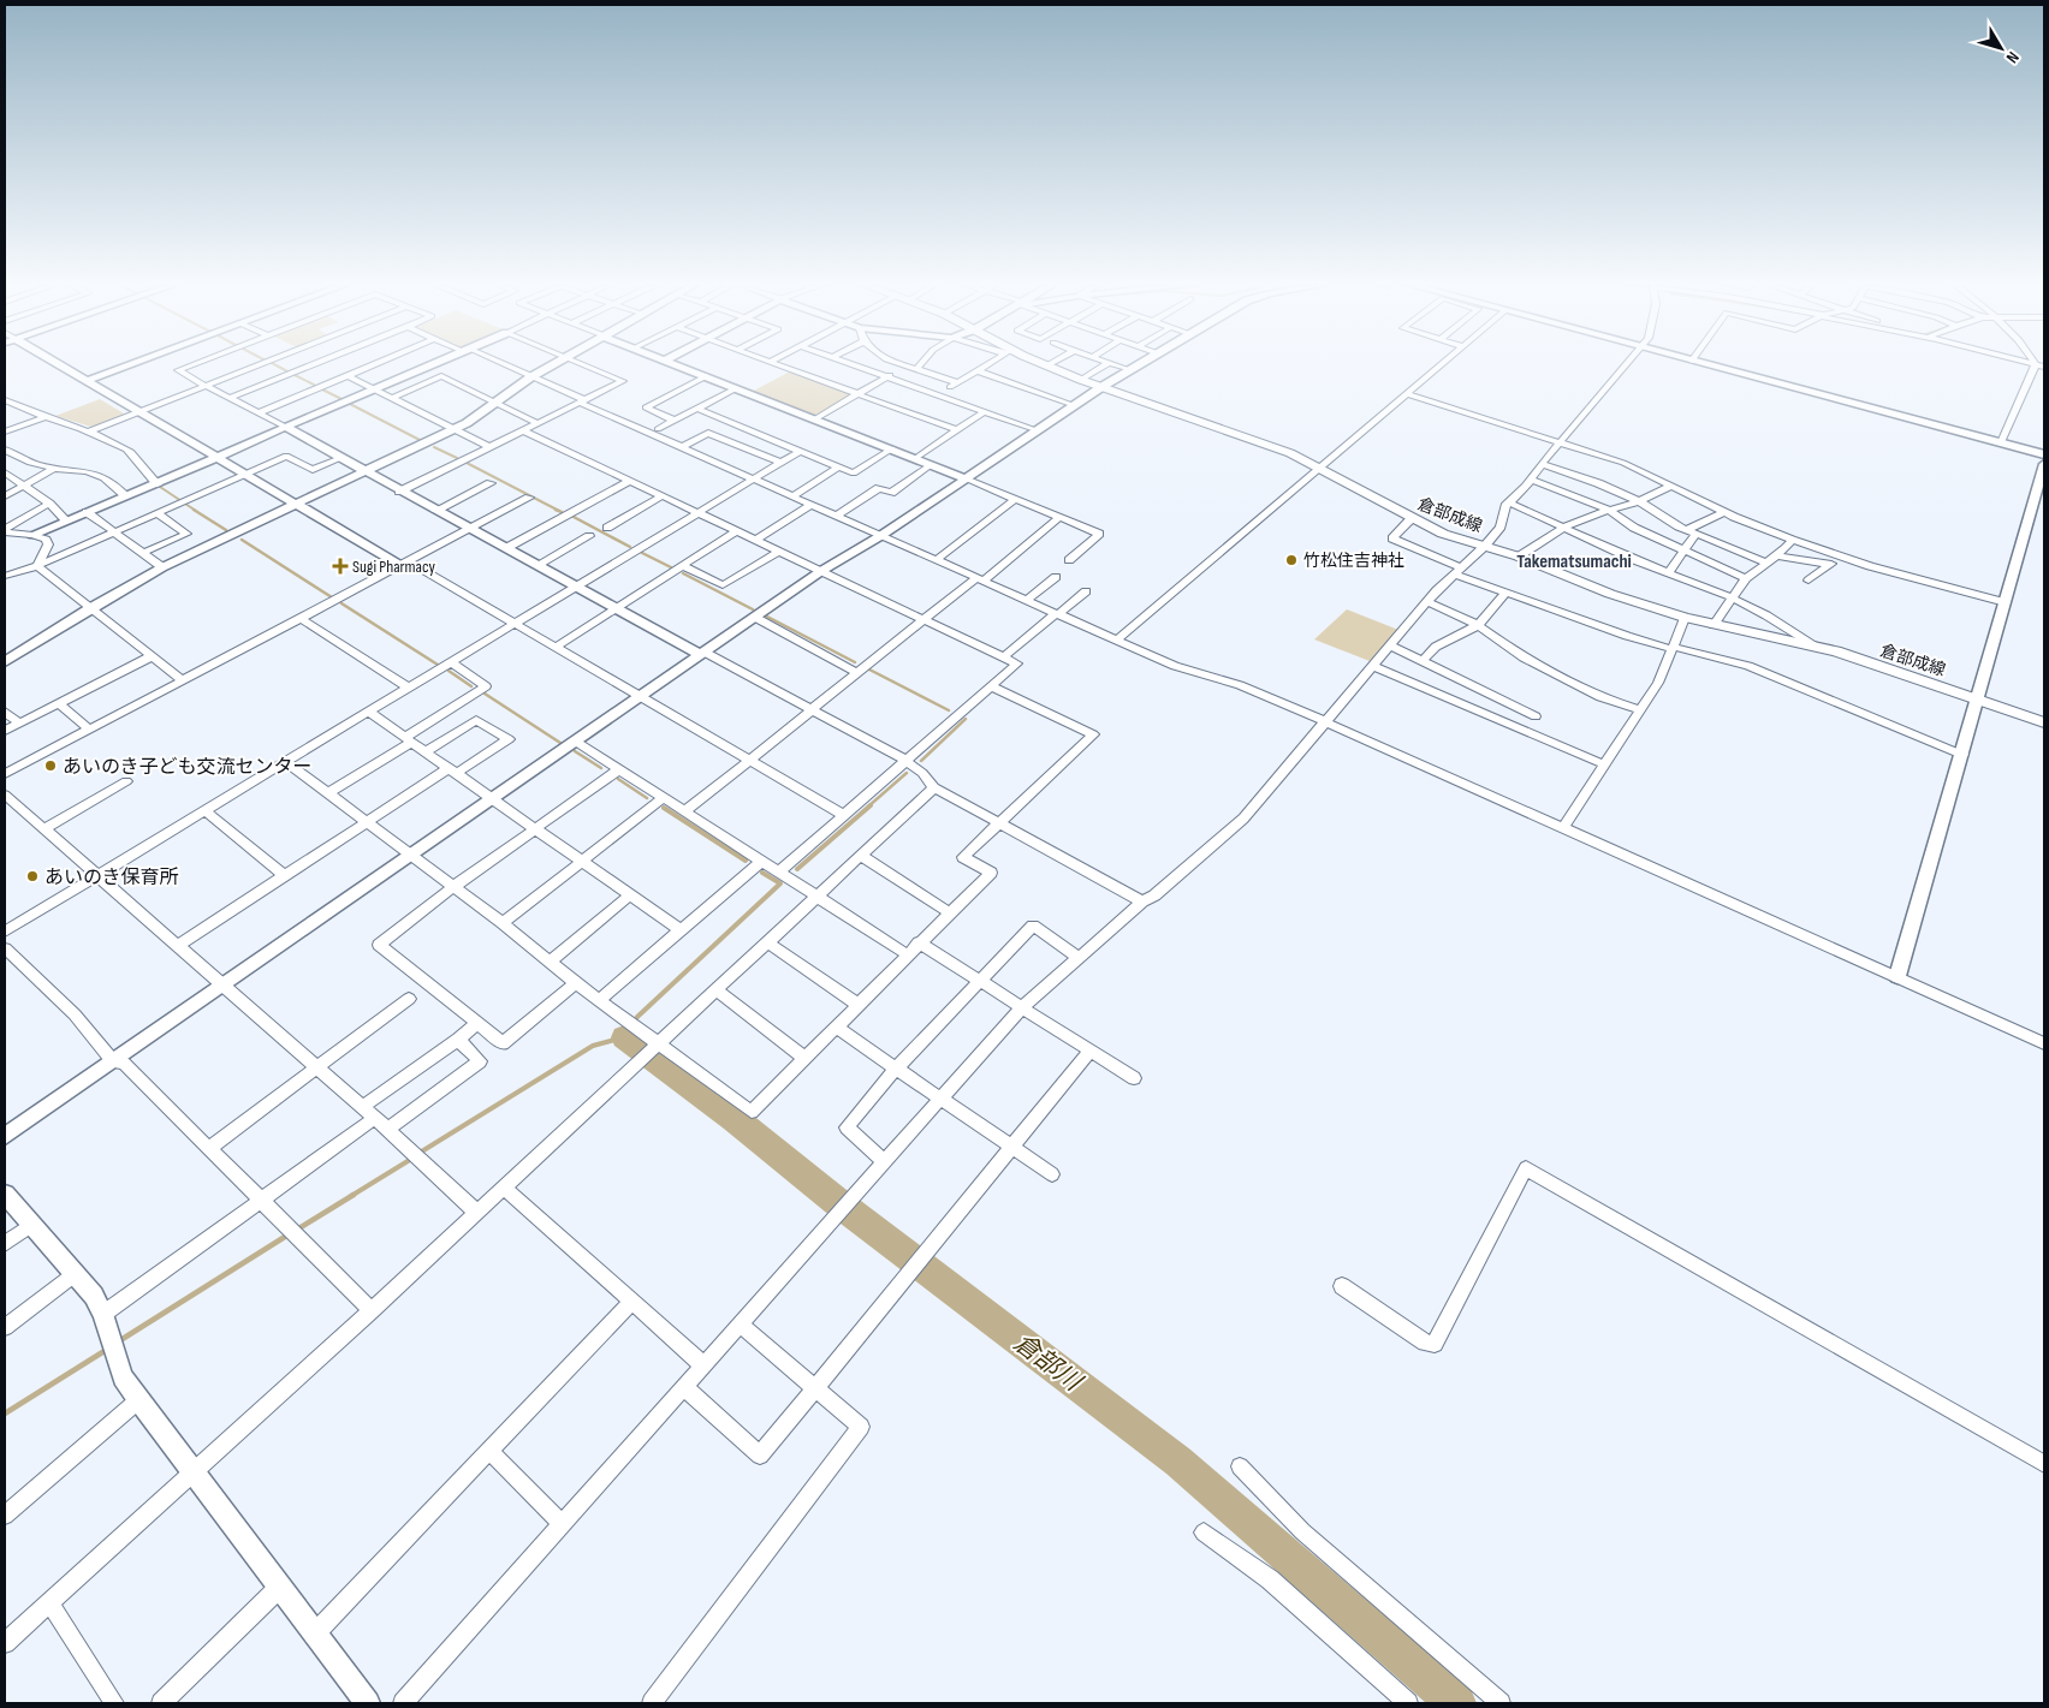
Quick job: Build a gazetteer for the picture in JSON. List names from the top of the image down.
{
  "streets": {
    "main road": ["倉部成線"]
  },
  "districts": ["Takematsumachi"],
  "water": ["倉部川"],
  "places": {
    "other": ["竹松住吉神社", "あいのき子ども交流センター", "あいのき保育所"],
    "health": ["Sugi Pharmacy"]
  },
  "north": "bottom right"
}
